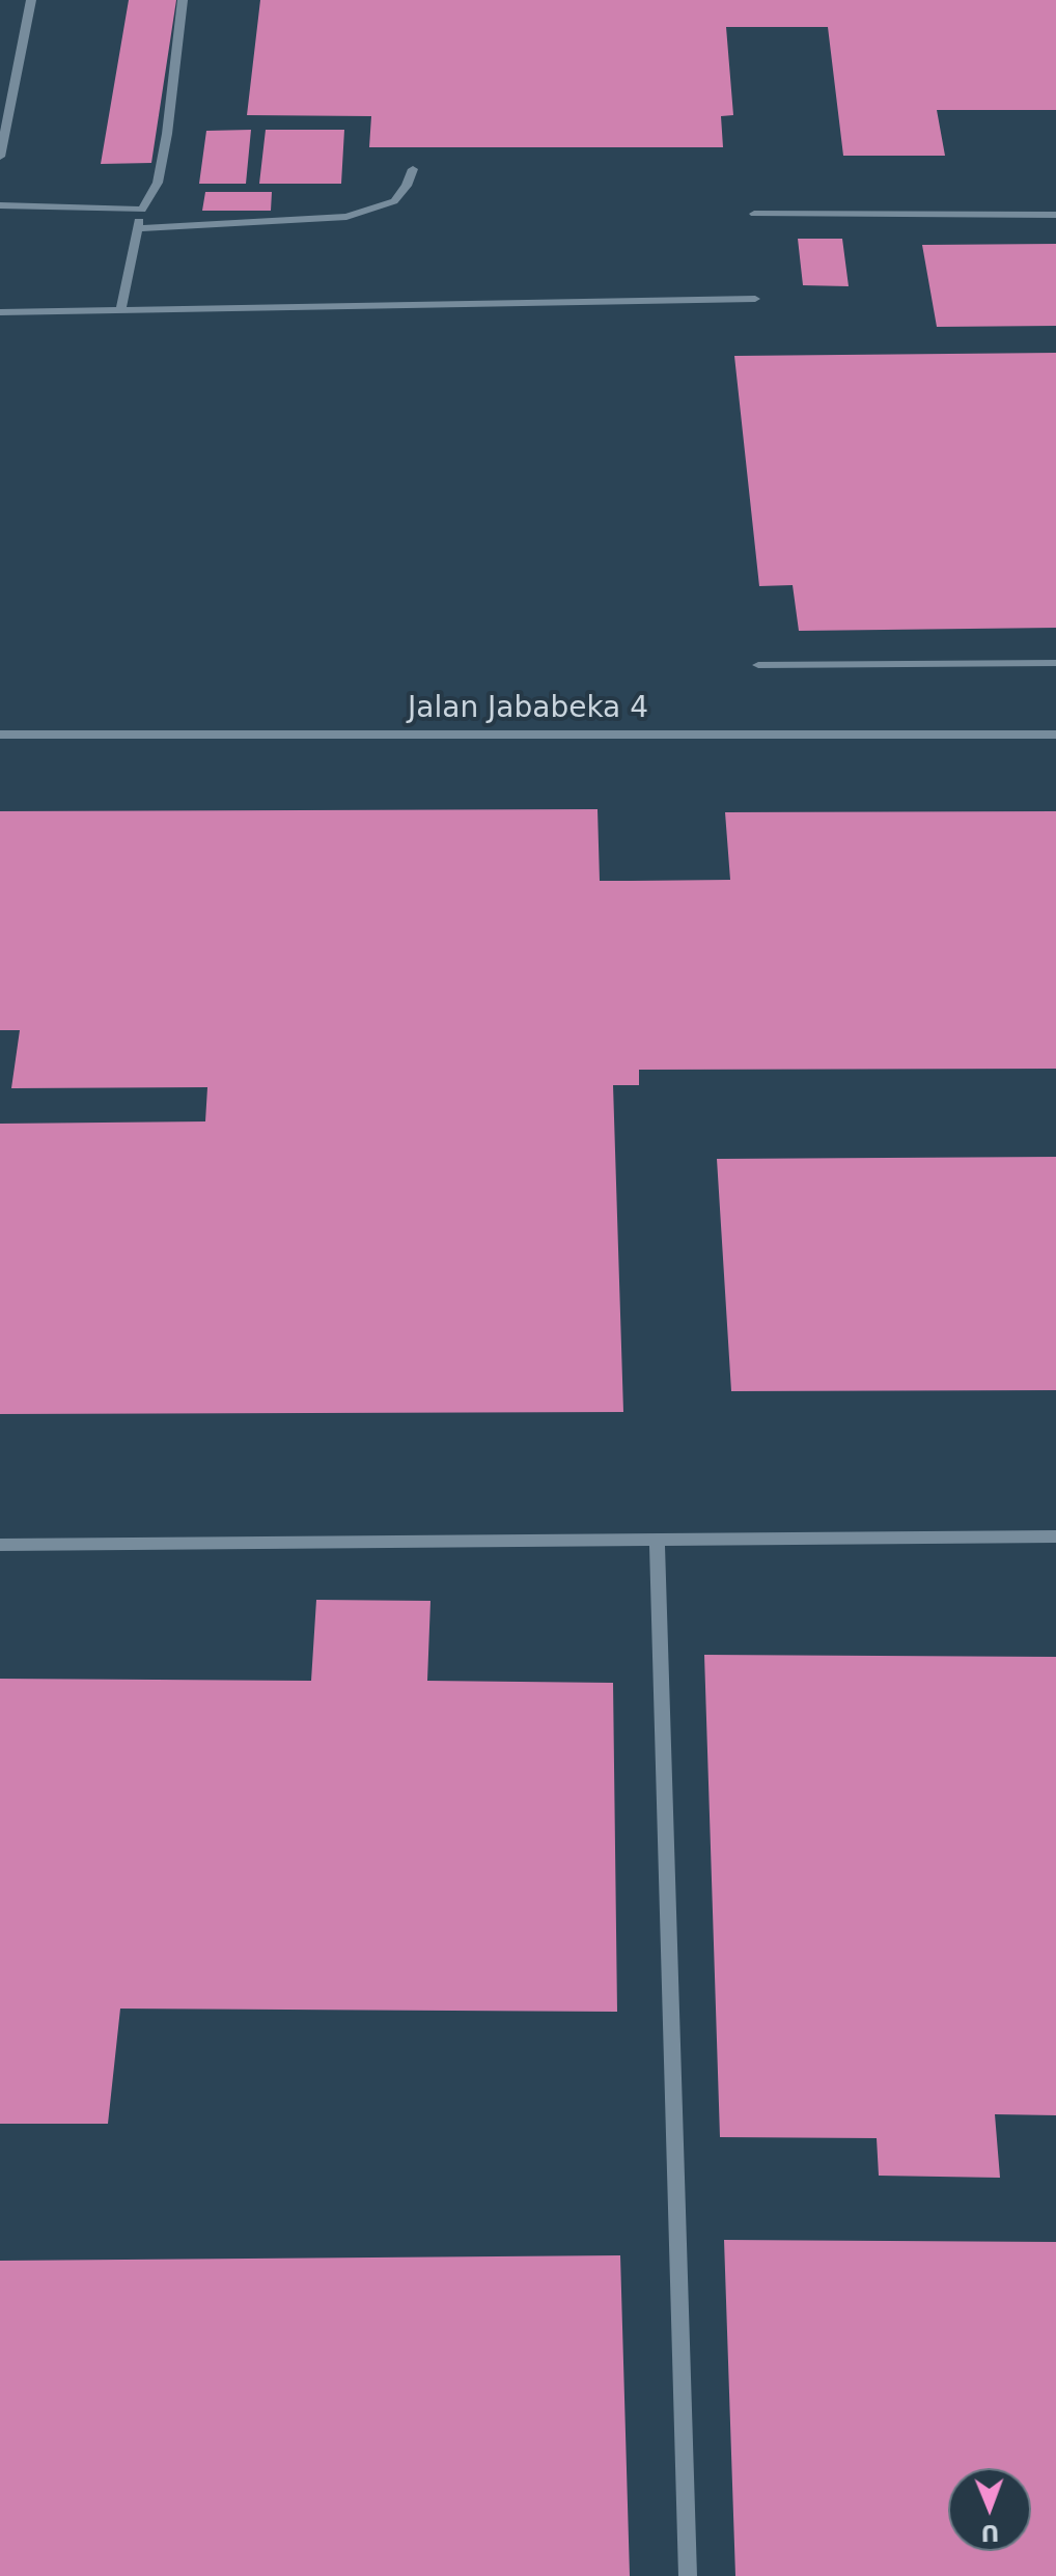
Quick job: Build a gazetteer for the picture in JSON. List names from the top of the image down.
{
  "streets": {
    "street": ["Jalan Jababeka 4"]
  },
  "north": "bottom"
}
